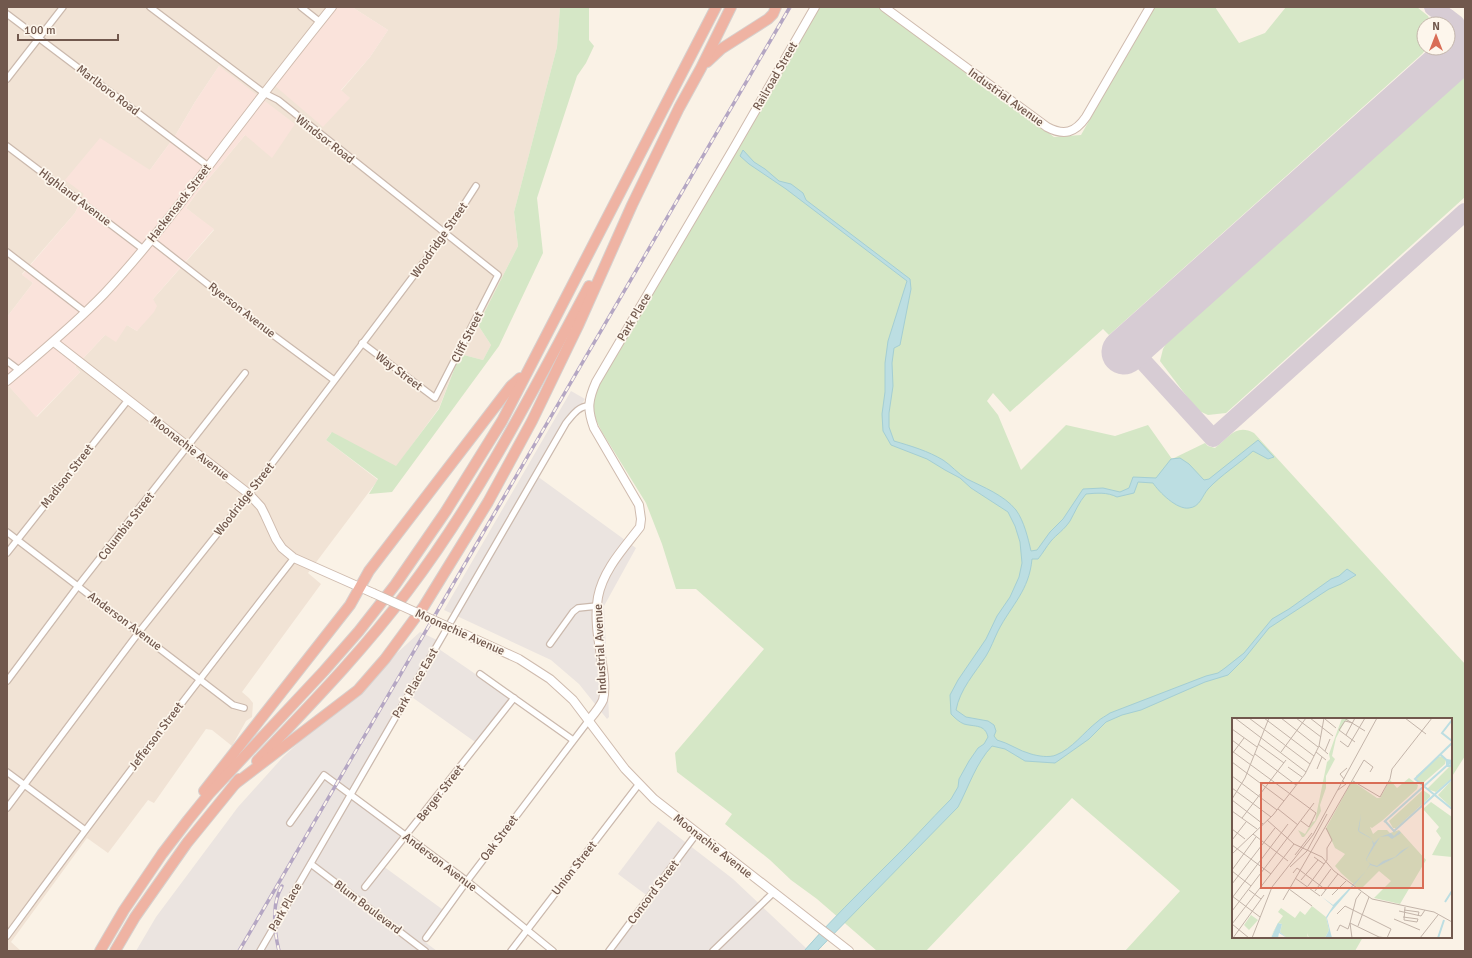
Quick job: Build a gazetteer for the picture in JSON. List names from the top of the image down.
{
  "streets": {
    "main road": [
      "Railroad Street",
      "Industrial Avenue",
      "Hackensack Street",
      "Park Place",
      "Moonachie Avenue"
    ],
    "street": [
      "Marlboro Road",
      "Windsor Road",
      "Highland Avenue",
      "Woodridge Street",
      "Ryerson Avenue",
      "Cliff Street",
      "Way Street",
      "Madison Street",
      "Columbia Street",
      "Anderson Avenue",
      "Park Place East",
      "Jefferson Street",
      "Berger Street",
      "Oak Street",
      "Union Street",
      "Concord Street",
      "Blum Boulevard"
    ]
  },
  "crossings": [
    ["Railroad Street", "Park Place"],
    ["Marlboro Road", "Hackensack Street"],
    ["Industrial Avenue", "Park Place"],
    ["Industrial Avenue", "Moonachie Avenue"],
    ["Industrial Avenue", "Park Place East"],
    ["Industrial Avenue", "Oak Street"],
    ["Windsor Road", "Hackensack Street"],
    ["Windsor Road", "Woodridge Street"],
    ["Windsor Road", "Cliff Street"],
    ["Highland Avenue", "Hackensack Street"],
    ["Hackensack Street", "Ryerson Avenue"],
    ["Hackensack Street", "Moonachie Avenue"],
    ["Woodridge Street", "Ryerson Avenue"],
    ["Woodridge Street", "Way Street"],
    ["Woodridge Street", "Moonachie Avenue"],
    ["Woodridge Street", "Anderson Avenue"],
    ["Park Place", "Park Place East"],
    ["Park Place", "Blum Boulevard"],
    ["Cliff Street", "Way Street"],
    ["Moonachie Avenue", "Madison Street"],
    ["Moonachie Avenue", "Columbia Street"],
    ["Moonachie Avenue", "Jefferson Street"],
    ["Moonachie Avenue", "Oak Street"],
    ["Moonachie Avenue", "Union Street"],
    ["Moonachie Avenue", "Concord Street"],
    ["Madison Street", "Anderson Avenue"],
    ["Columbia Street", "Anderson Avenue"],
    ["Anderson Avenue", "Park Place East"],
    ["Anderson Avenue", "Jefferson Street"],
    ["Anderson Avenue", "Berger Street"],
    ["Anderson Avenue", "Oak Street"],
    ["Anderson Avenue", "Union Street"],
    ["Park Place East", "Blum Boulevard"]
  ],
  "scale_bar": "100 m",
  "north": "top"
}
